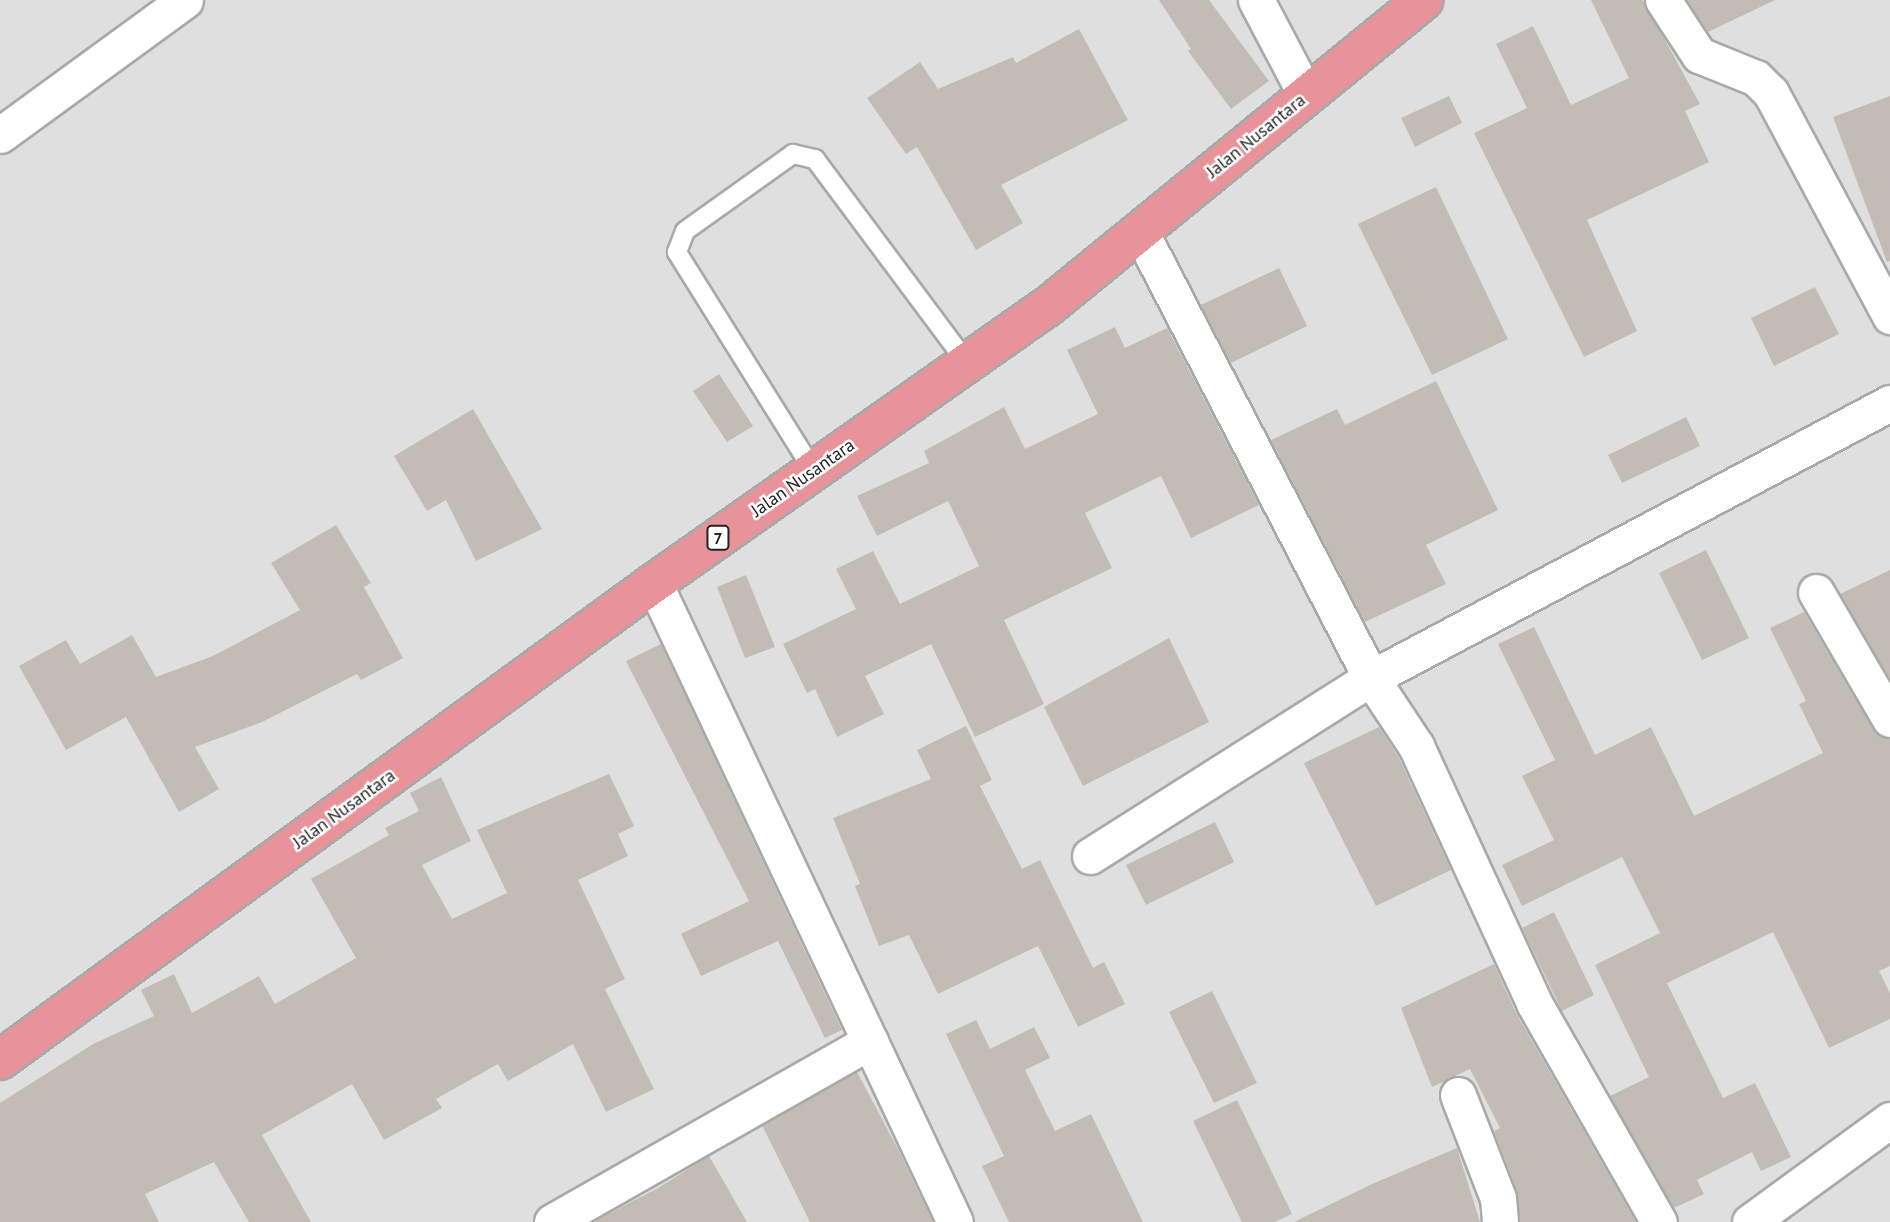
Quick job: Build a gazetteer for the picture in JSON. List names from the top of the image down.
{
  "streets": {
    "highway": ["Jalan Nusantara", "7"]
  }
}
